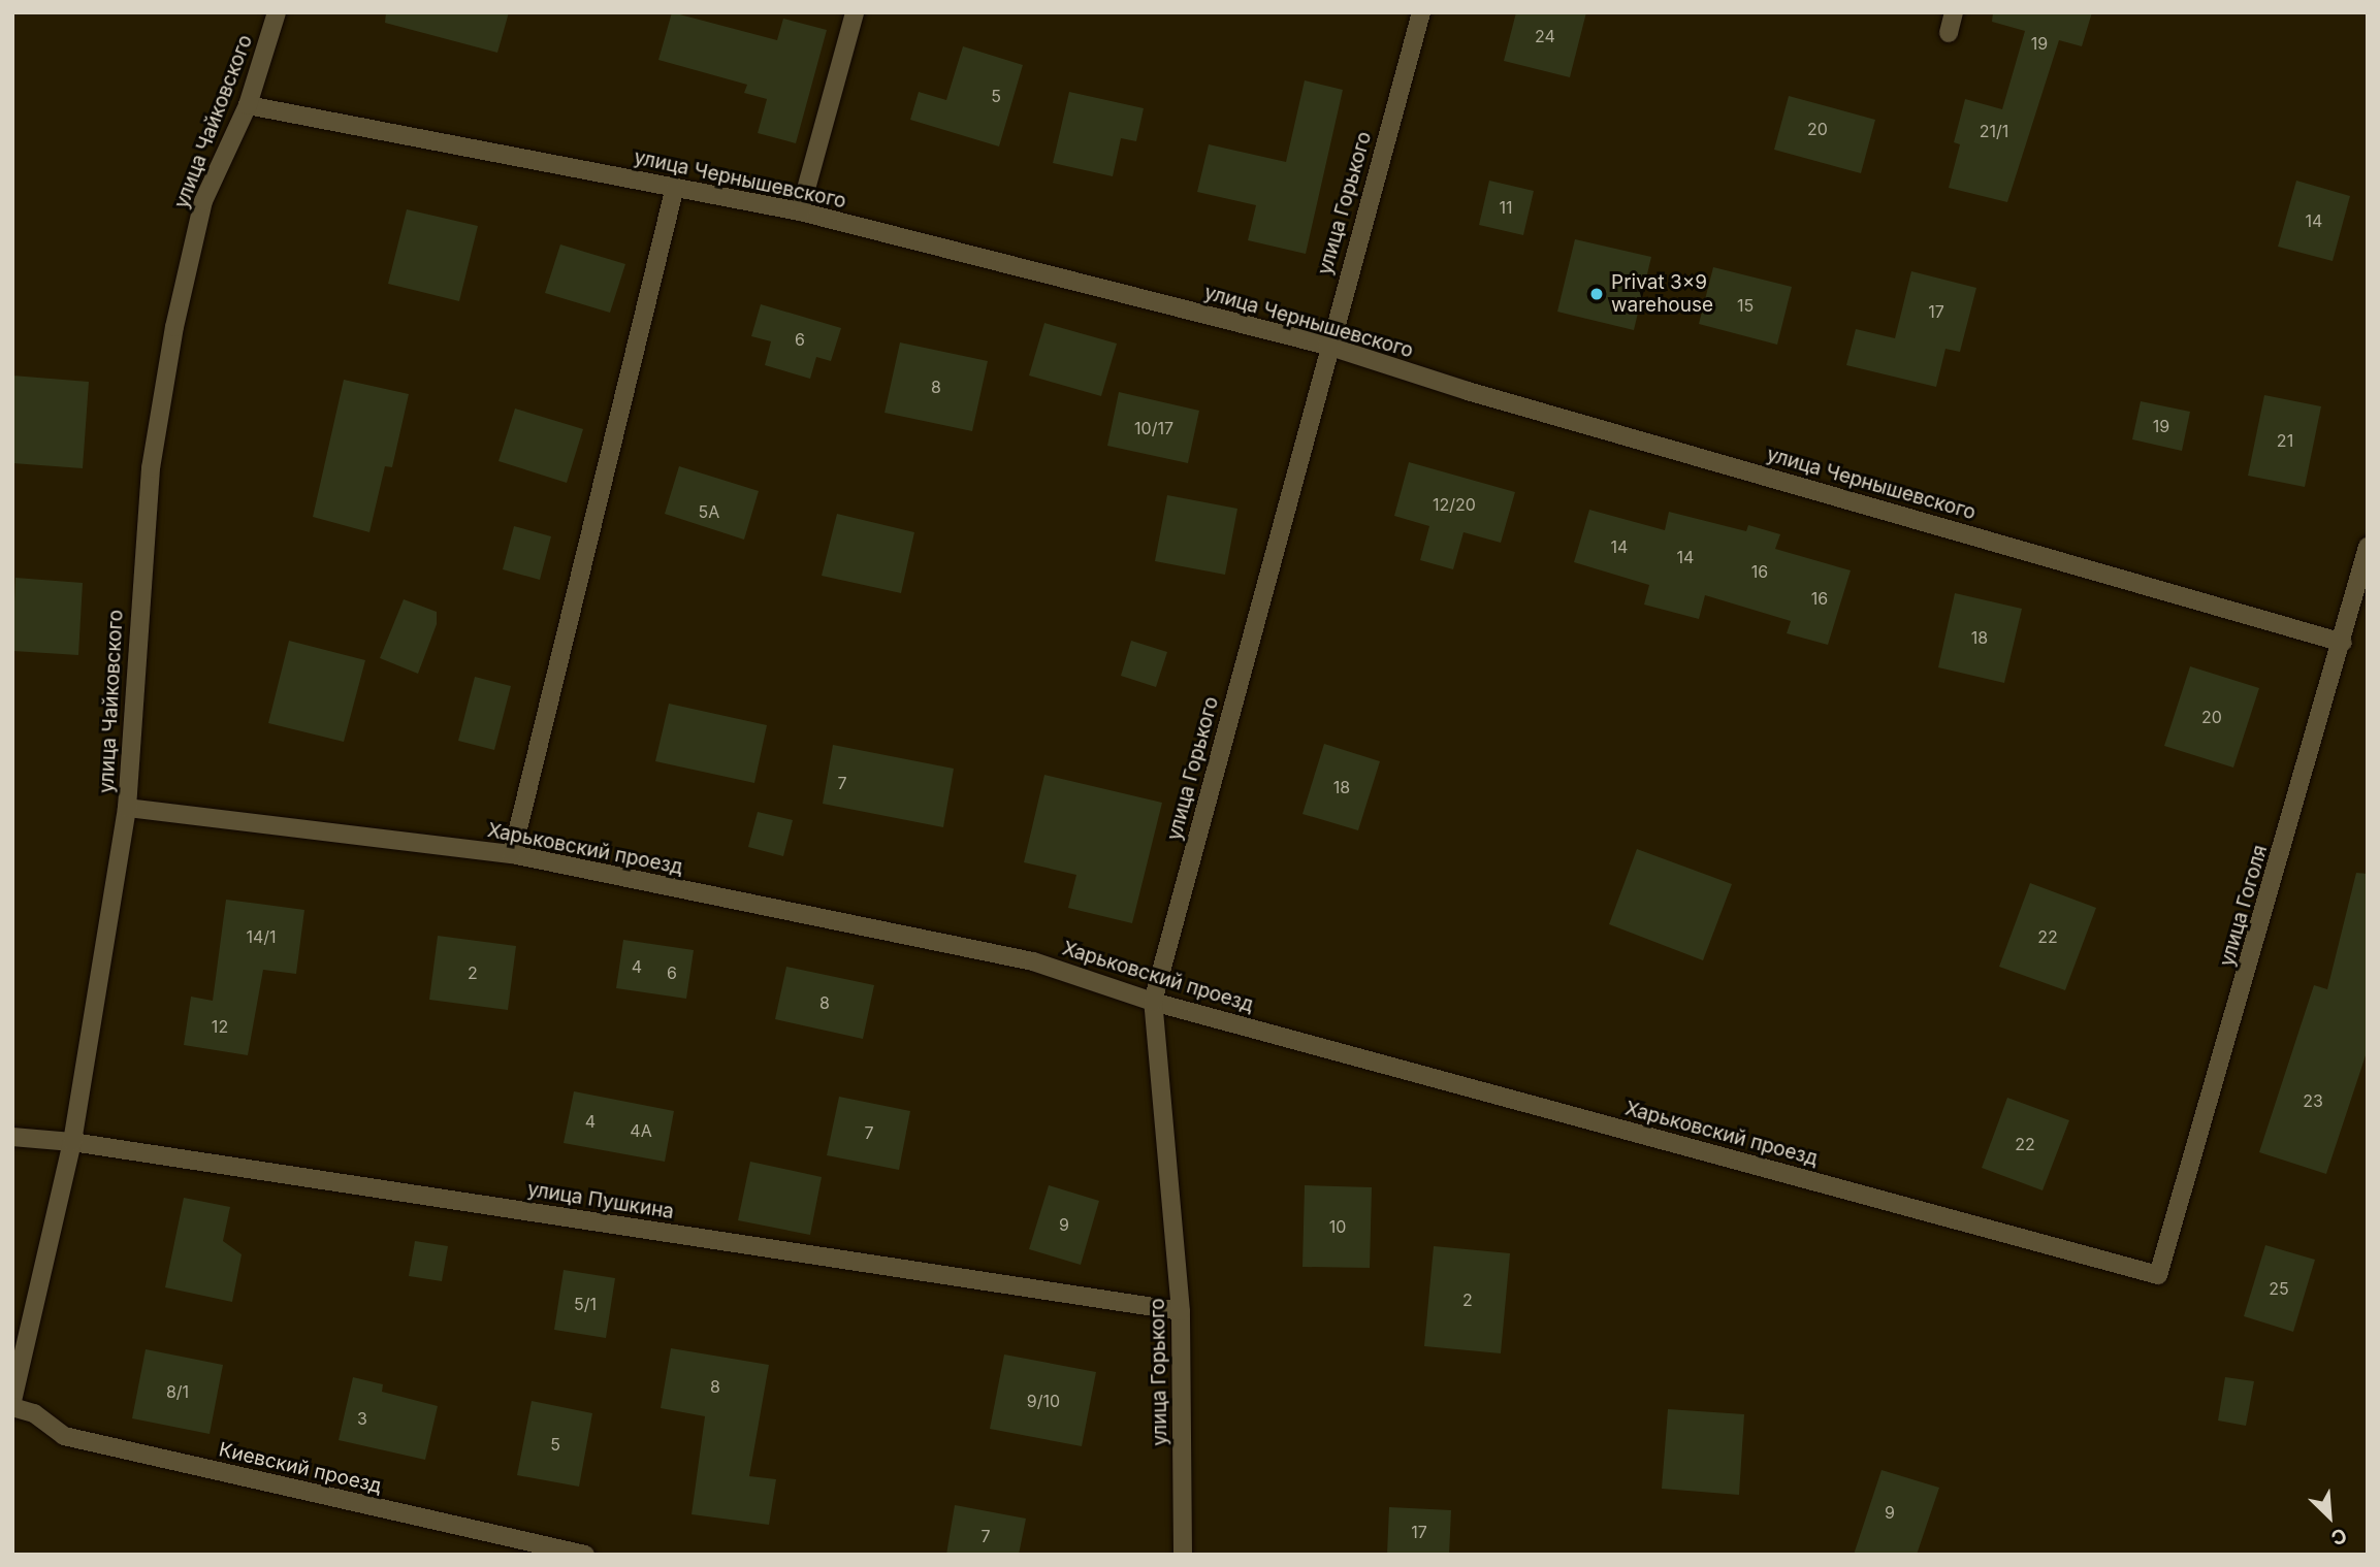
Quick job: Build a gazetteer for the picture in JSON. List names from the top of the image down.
{
  "streets": {
    "street": [
      "улица Чайковского",
      "улица Чернышевского",
      "улица Горького",
      "Харьковский проезд",
      "улица Гоголя",
      "улица Пушкина",
      "Киевский проезд"
    ]
  },
  "crossings": [
    ["улица Чайковского", "улица Чернышевского"],
    ["улица Чайковского", "Харьковский проезд"],
    ["улица Чайковского", "улица Пушкина"],
    ["улица Чернышевского", "улица Горького"],
    ["улица Чернышевского", "улица Гоголя"],
    ["улица Горького", "Харьковский проезд"],
    ["улица Горького", "улица Пушкина"],
    ["Харьковский проезд", "улица Гоголя"]
  ],
  "places": ["Privat 3x9 warehouse"],
  "house_numbers": [
    "24",
    "19",
    "5",
    "20",
    "21/1",
    "11",
    "14",
    "15",
    "17",
    "6",
    "8",
    "19",
    "10/17",
    "21",
    "12/20",
    "5А",
    "14",
    "14",
    "16",
    "16",
    "18",
    "20",
    "7",
    "18",
    "14/1",
    "22",
    "4",
    "2",
    "6",
    "8",
    "12",
    "23",
    "4",
    "4А",
    "7",
    "22",
    "9",
    "10",
    "25",
    "2",
    "5/1",
    "8",
    "8/1",
    "9/10",
    "3",
    "5",
    "9",
    "17",
    "7"
  ],
  "north": "bottom right"
}
